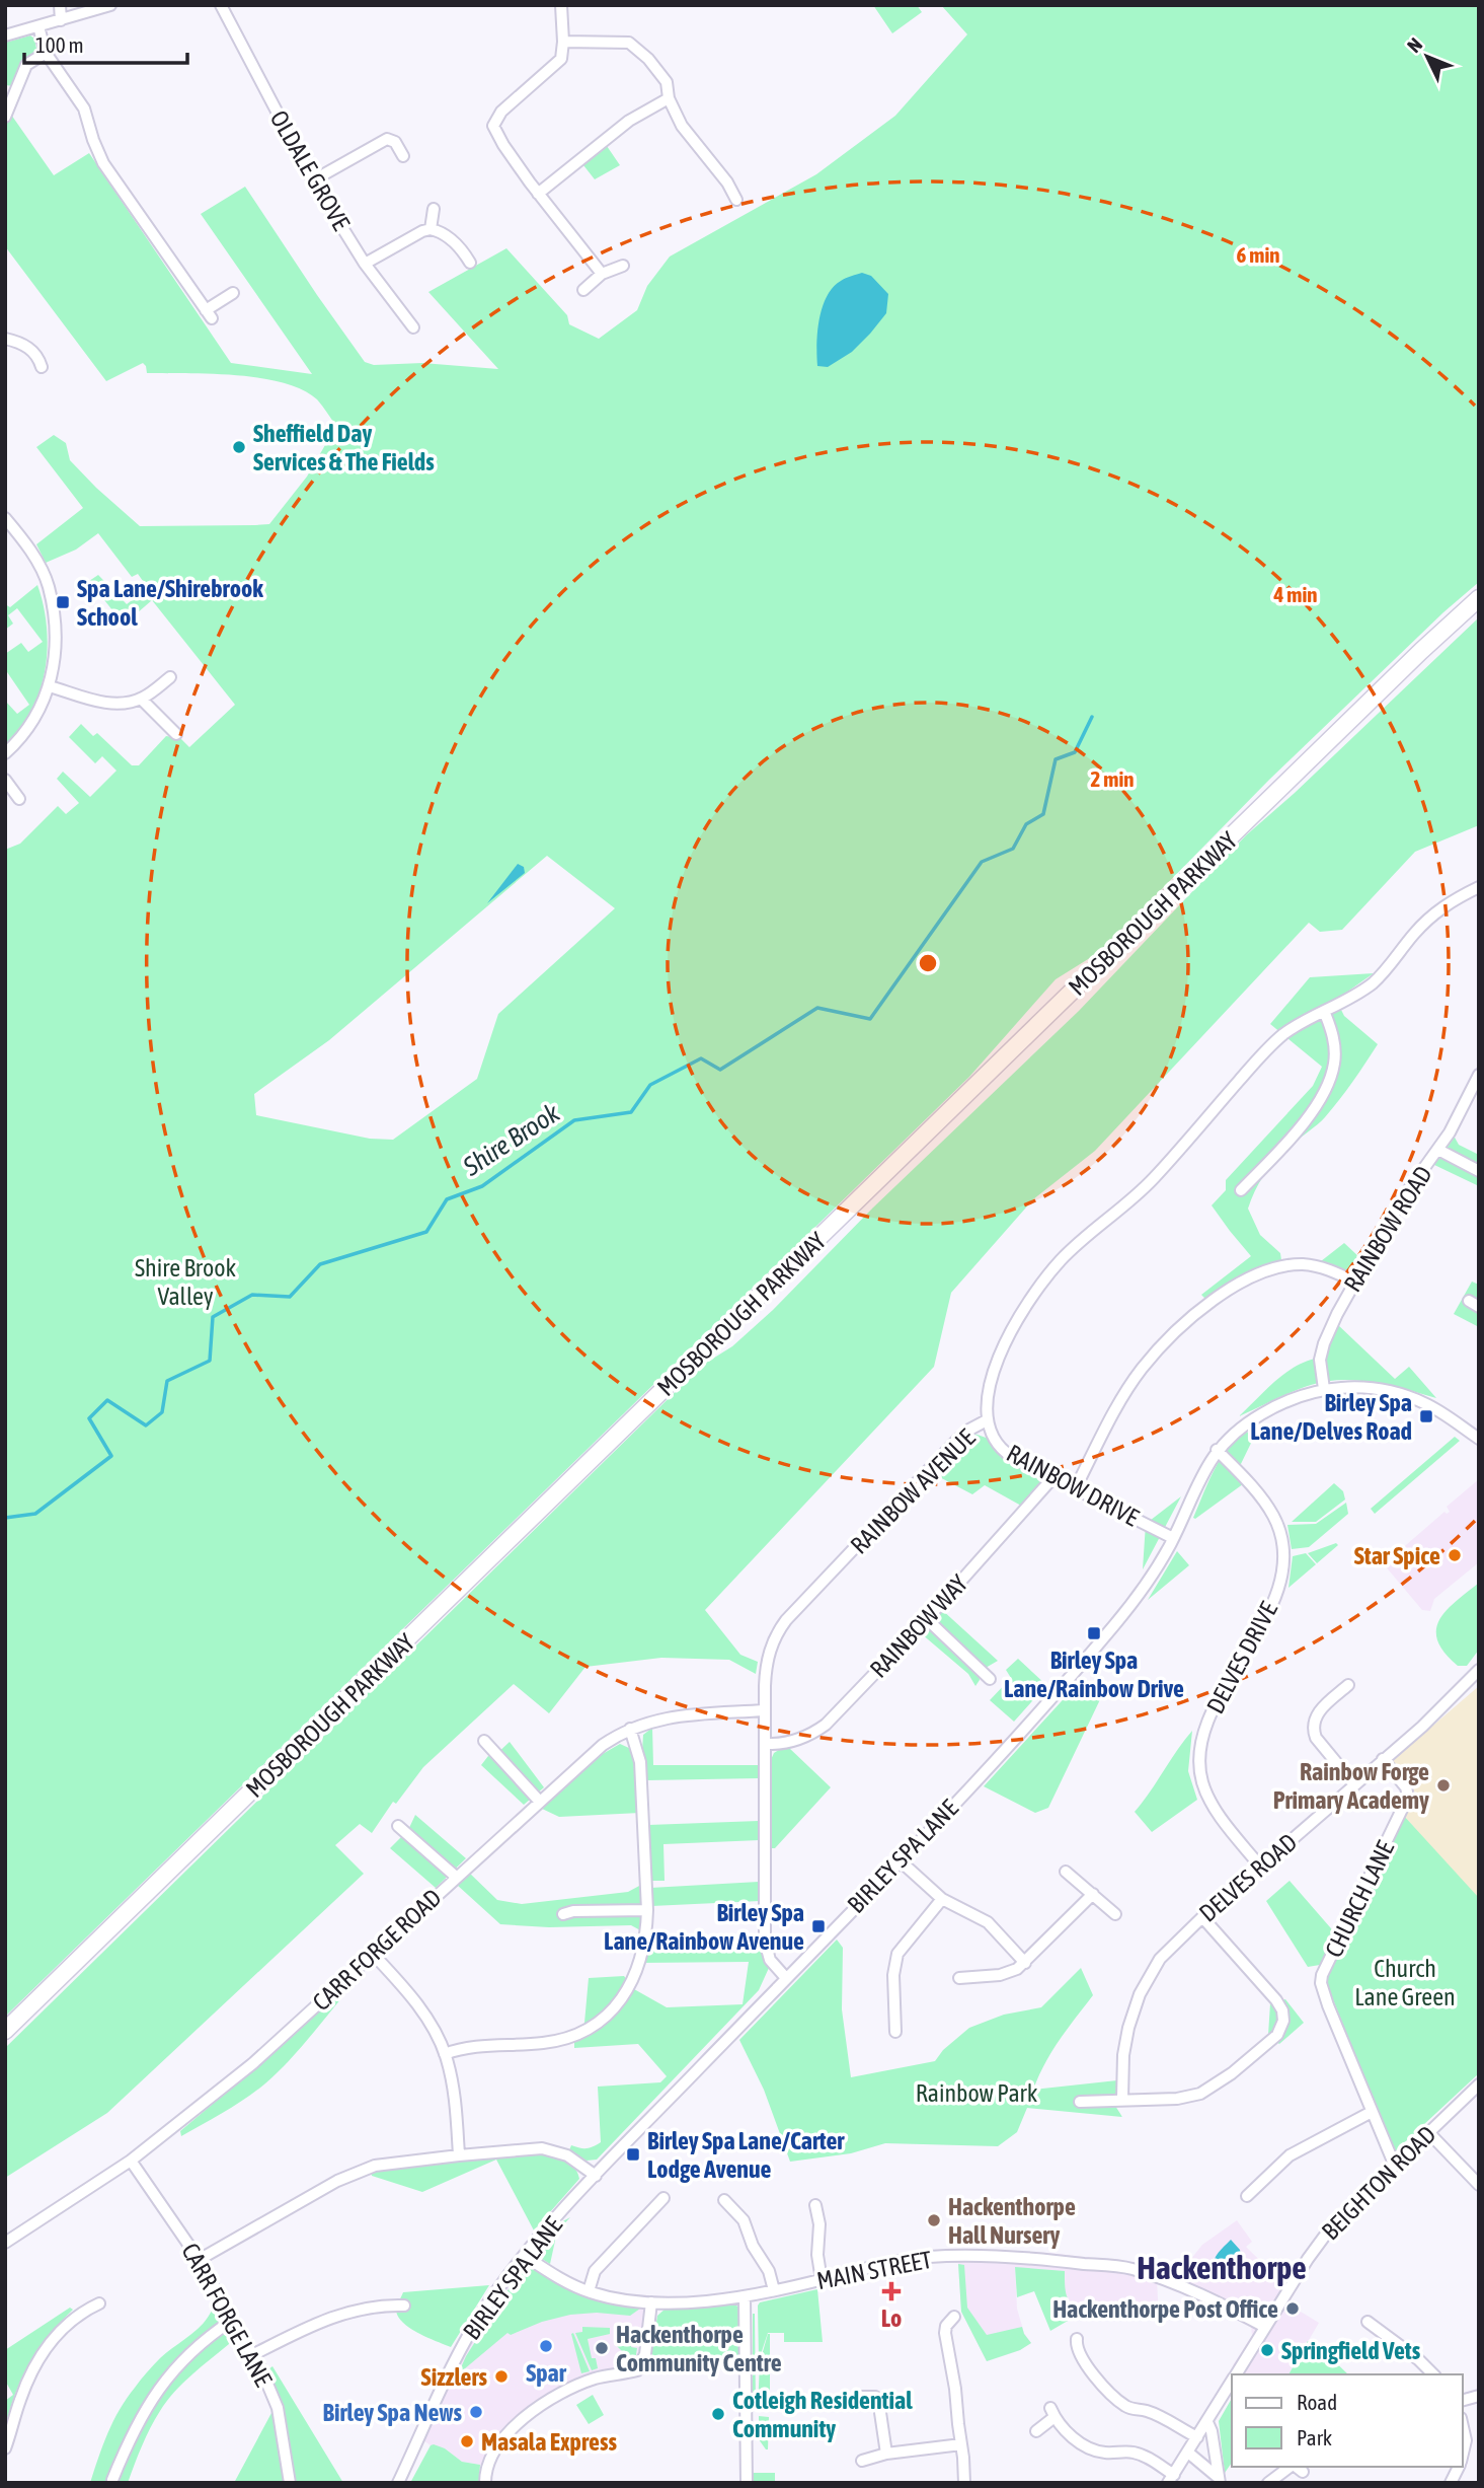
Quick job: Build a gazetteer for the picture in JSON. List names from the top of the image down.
{
  "streets": {
    "highway": ["MOSBOROUGH PARKWAY"],
    "street": [
      "OLDALE GROVE",
      "RAINBOW ROAD",
      "RAINBOW DRIVE",
      "RAINBOW AVENUE",
      "RAINBOW WAY",
      "DELVES DRIVE",
      "BIRLEY SPA LANE",
      "DELVES ROAD",
      "CHURCH LANE",
      "CARR FORGE ROAD",
      "BEIGHTON ROAD",
      "MAIN STREET",
      "CARR FORGE LANE"
    ]
  },
  "crossings": [
    ["RAINBOW ROAD", "BIRLEY SPA LANE"],
    ["RAINBOW DRIVE", "RAINBOW AVENUE"],
    ["RAINBOW DRIVE", "RAINBOW WAY"],
    ["RAINBOW DRIVE", "BIRLEY SPA LANE"],
    ["RAINBOW AVENUE", "RAINBOW WAY"],
    ["RAINBOW AVENUE", "BIRLEY SPA LANE"],
    ["RAINBOW AVENUE", "CARR FORGE ROAD"],
    ["DELVES DRIVE", "BIRLEY SPA LANE"],
    ["DELVES DRIVE", "DELVES ROAD"],
    ["BIRLEY SPA LANE", "MAIN STREET"],
    ["DELVES ROAD", "CHURCH LANE"],
    ["CHURCH LANE", "BEIGHTON ROAD"],
    ["CARR FORGE ROAD", "CARR FORGE LANE"],
    ["BEIGHTON ROAD", "MAIN STREET"]
  ],
  "districts": ["Hackenthorpe"],
  "water": ["Shire Brook"],
  "parks": ["Shire Brook Valley", "Church Lane Green", "Rainbow Park"],
  "places": {
    "other": [
      "Sheffield Day Services & The Fields",
      "Star Spice",
      "Rainbow Forge Primary Academy",
      "Hackenthorpe Hall Nursery",
      "Hackenthorpe Post Office",
      "Spar",
      "Hackenthorpe Community Centre",
      "Springfield Vets",
      "Sizzlers",
      "Birley Spa News",
      "Cotleigh Residential Community",
      "Masala Express"
    ],
    "transit": [
      "Spa Lane/Shirebrook School",
      "Birley Spa Lane/Delves Road",
      "Birley Spa Lane/Rainbow Drive",
      "Birley Spa Lane/Rainbow Avenue",
      "Birley Spa Lane/Carter Lodge Avenue"
    ],
    "health": ["Lo"]
  },
  "legend": ["Road", "Park"],
  "scale_bar": "100 m",
  "north": "top left",
  "rings": ["6 min", "4 min", "2 min"]
}
